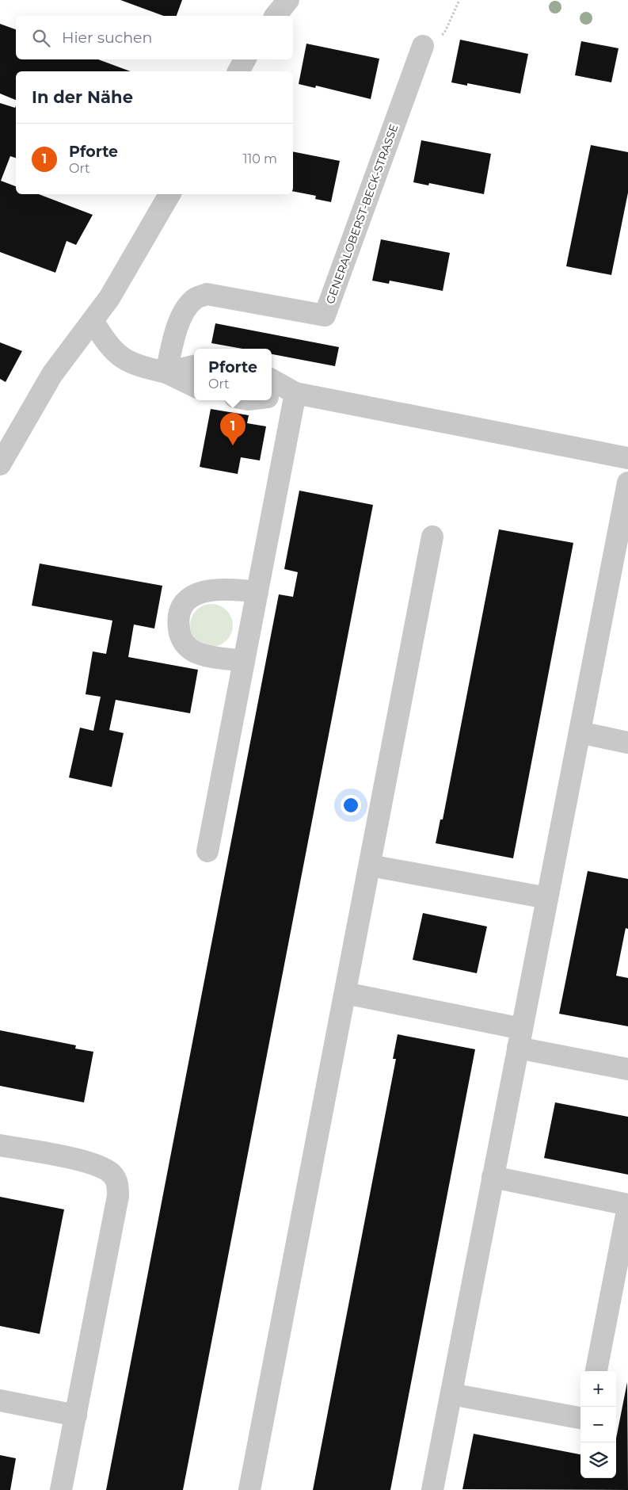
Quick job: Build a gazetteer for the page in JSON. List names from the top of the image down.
{
  "streets": {
    "street": ["GENERALOBERST-BECK-STRASSE"]
  },
  "page": {
    "search": "Hier suchen",
    "heading": "In der Nähe",
    "list": [
      {
        "mark": "1",
        "name": "Pforte",
        "note": "Ort",
        "value": "110 m"
      }
    ],
    "popup": ["Pforte", "Ort"],
    "pins": "1",
    "map_buttons": ["+", "−"]
  }
}
